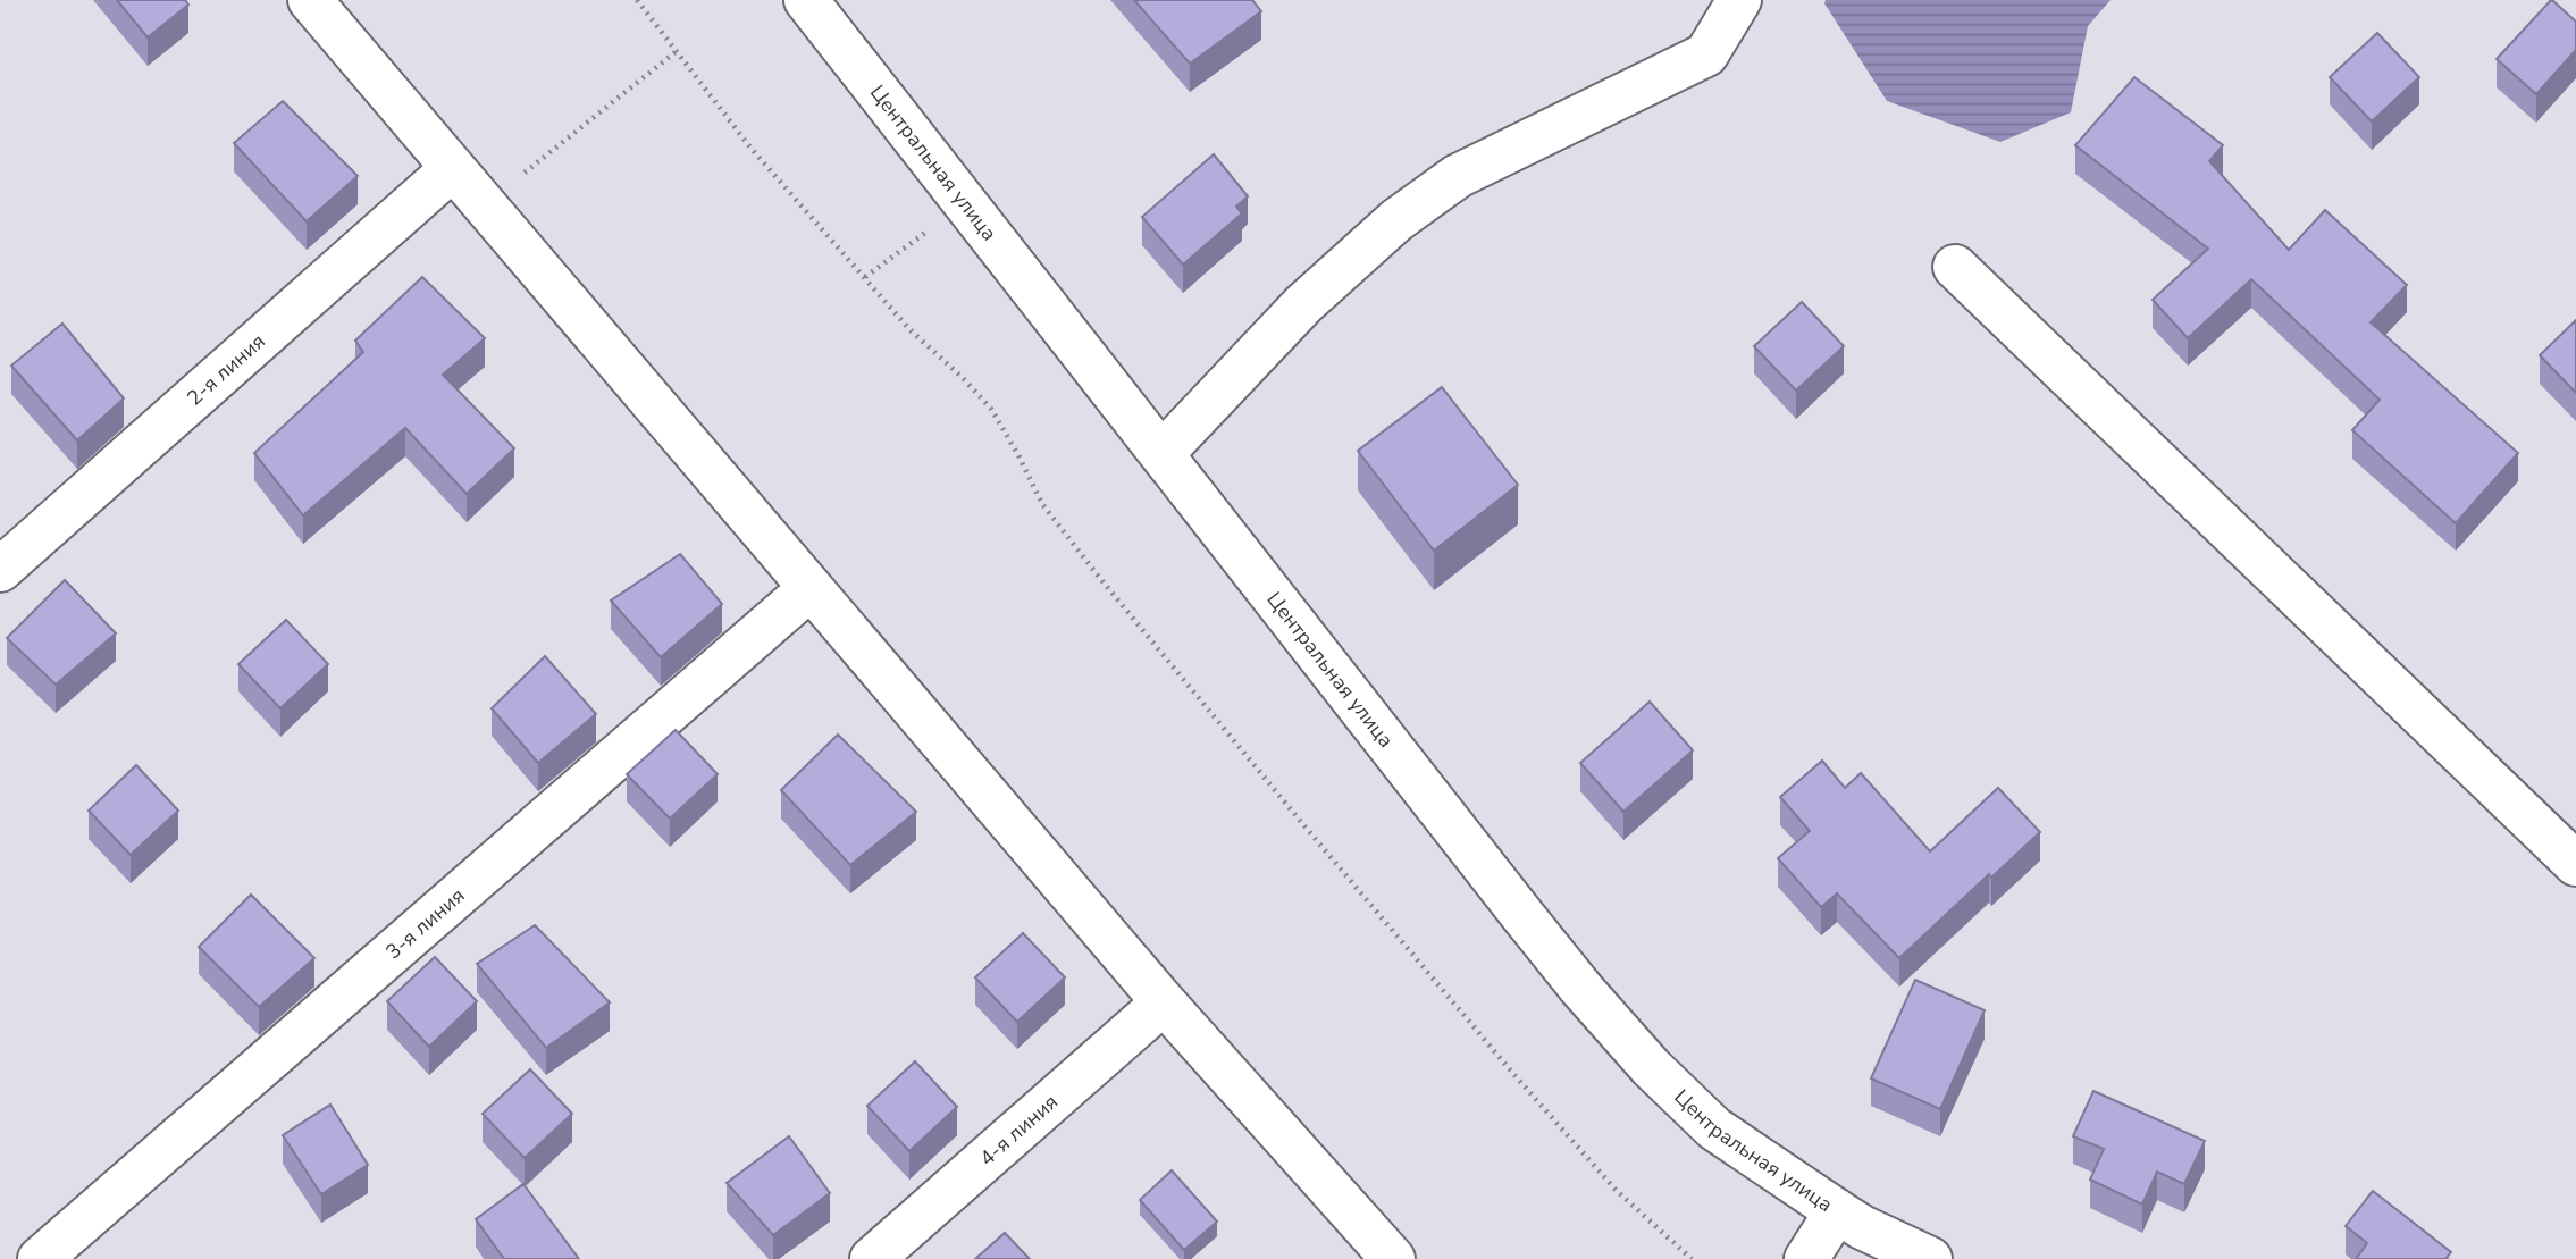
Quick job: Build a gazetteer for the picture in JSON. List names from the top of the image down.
{
  "streets": {
    "street": [
      "Центральная улица",
      "2-я линия",
      "3-я линия",
      "4-я линия"
    ]
  }
}
